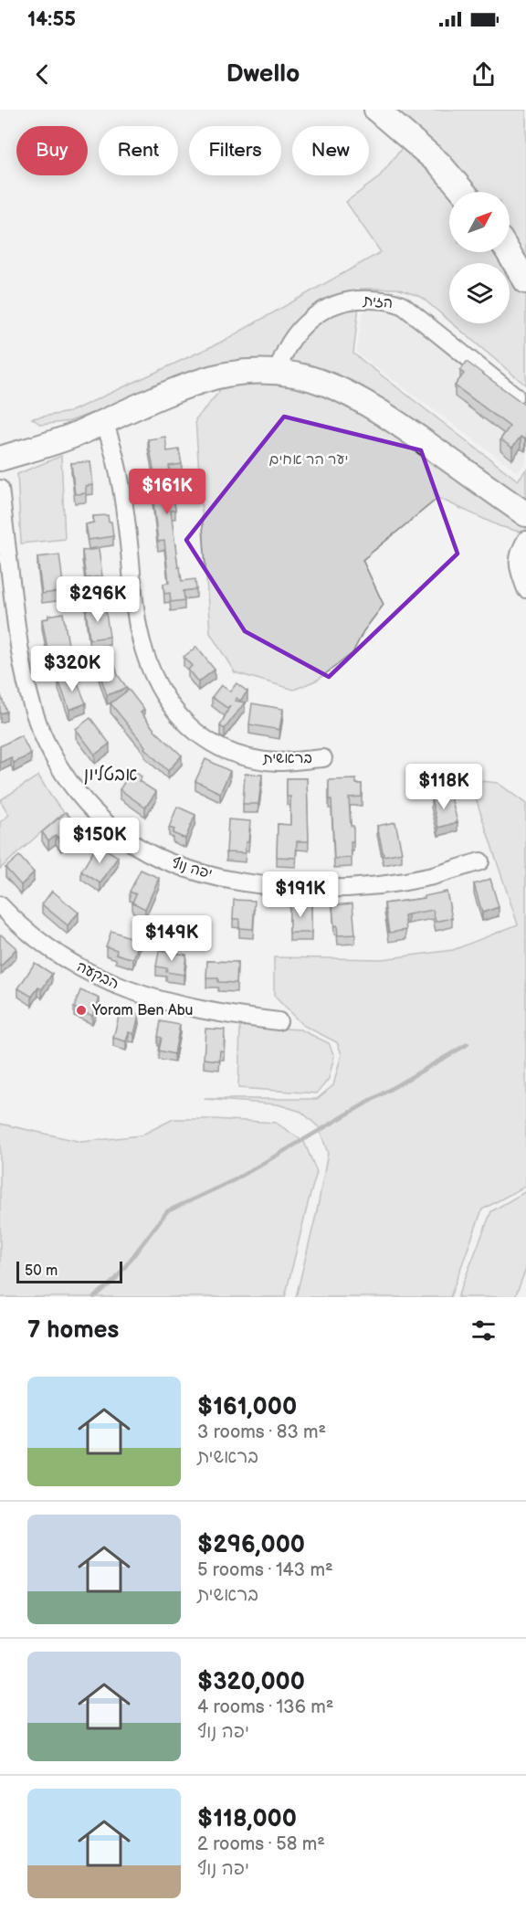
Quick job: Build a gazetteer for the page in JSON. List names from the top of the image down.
{
  "streets": {
    "street": [
      "הזית",
      "בראשית",
      "יפה נוף",
      "הבקעה"
    ]
  },
  "districts": ["אבטליון"],
  "parks": ["יער הר אחים"],
  "places": ["Yoram Ben Abu"],
  "scale_bar": "50 m",
  "north": "top right",
  "page": {
    "status": "14:55",
    "header": "Dwello",
    "chip": [
      "Buy",
      "Rent",
      "Filters",
      "New"
    ],
    "price": [
      "$161K",
      "$296K",
      "$320K",
      "$118K",
      "$150K",
      "$191K",
      "$149K"
    ],
    "scale": "50 m",
    "heading": "7 homes",
    "list": [
      {
        "name": "$161,000",
        "note": "3 rooms · 83 m² · בראשית"
      },
      {
        "name": "$296,000",
        "note": "5 rooms · 143 m² · בראשית"
      },
      {
        "name": "$320,000",
        "note": "4 rooms · 136 m² · יפה נוף"
      },
      {
        "name": "$118,000",
        "note": "2 rooms · 58 m² · יפה נוף"
      }
    ]
  }
}
